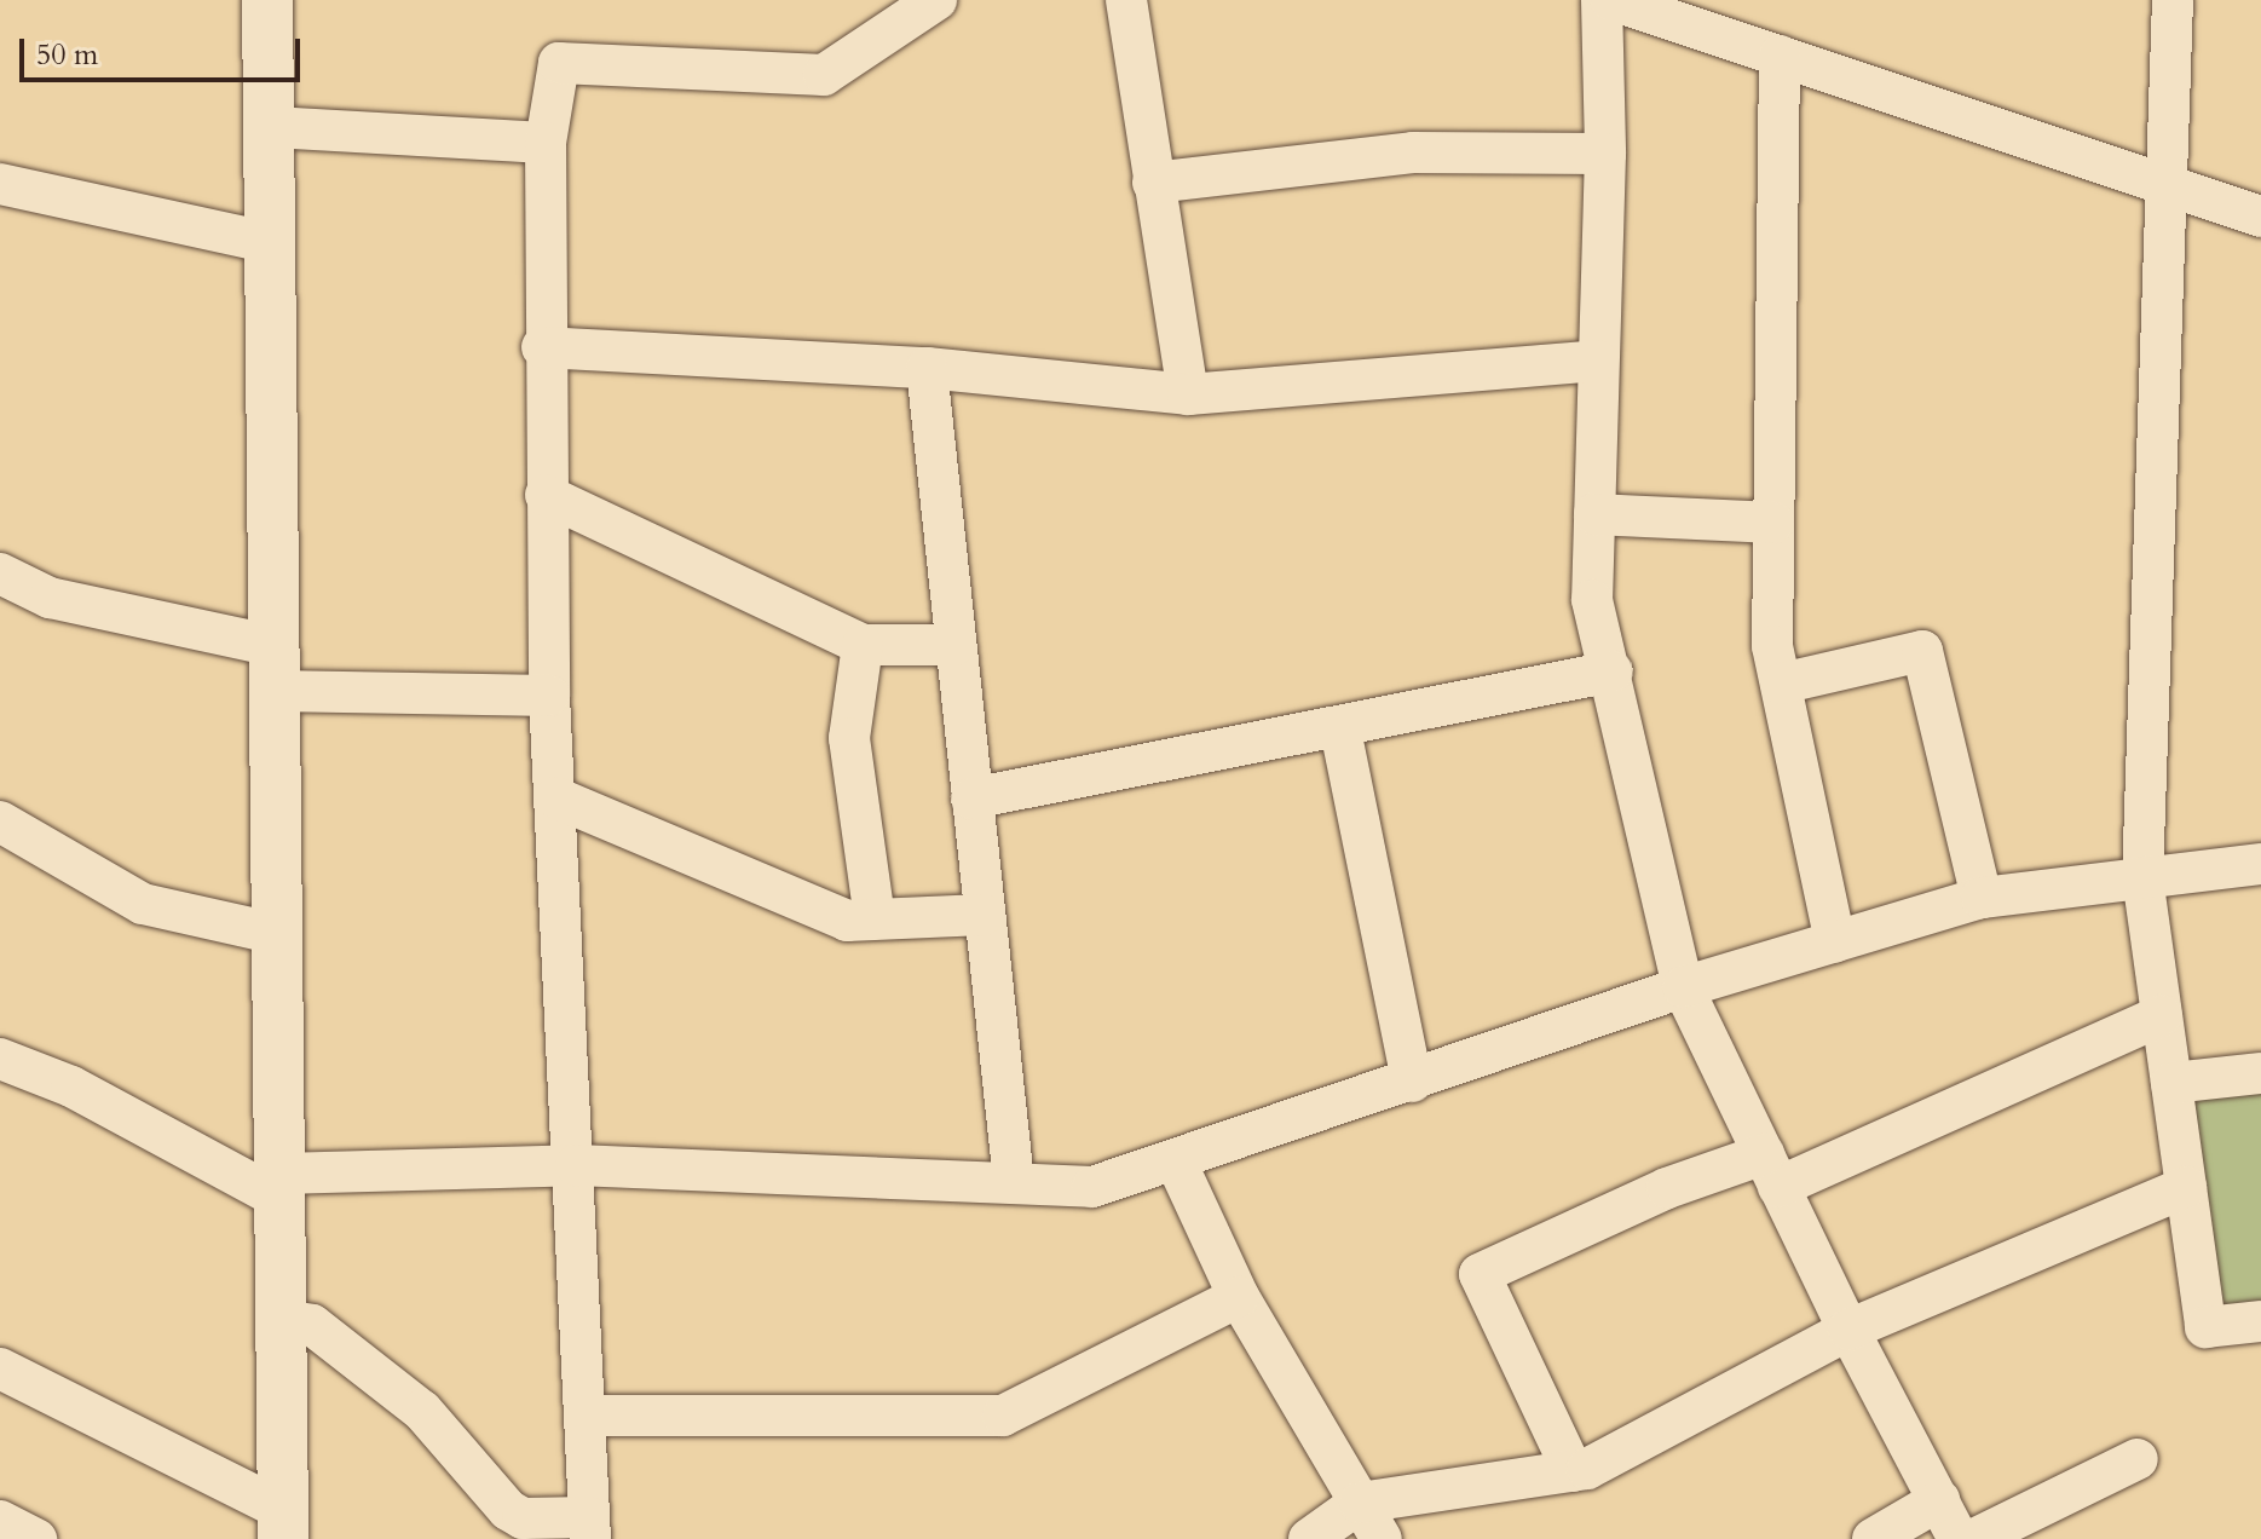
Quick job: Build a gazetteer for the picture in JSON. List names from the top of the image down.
{
  "scale_bar": "50 m"
}
